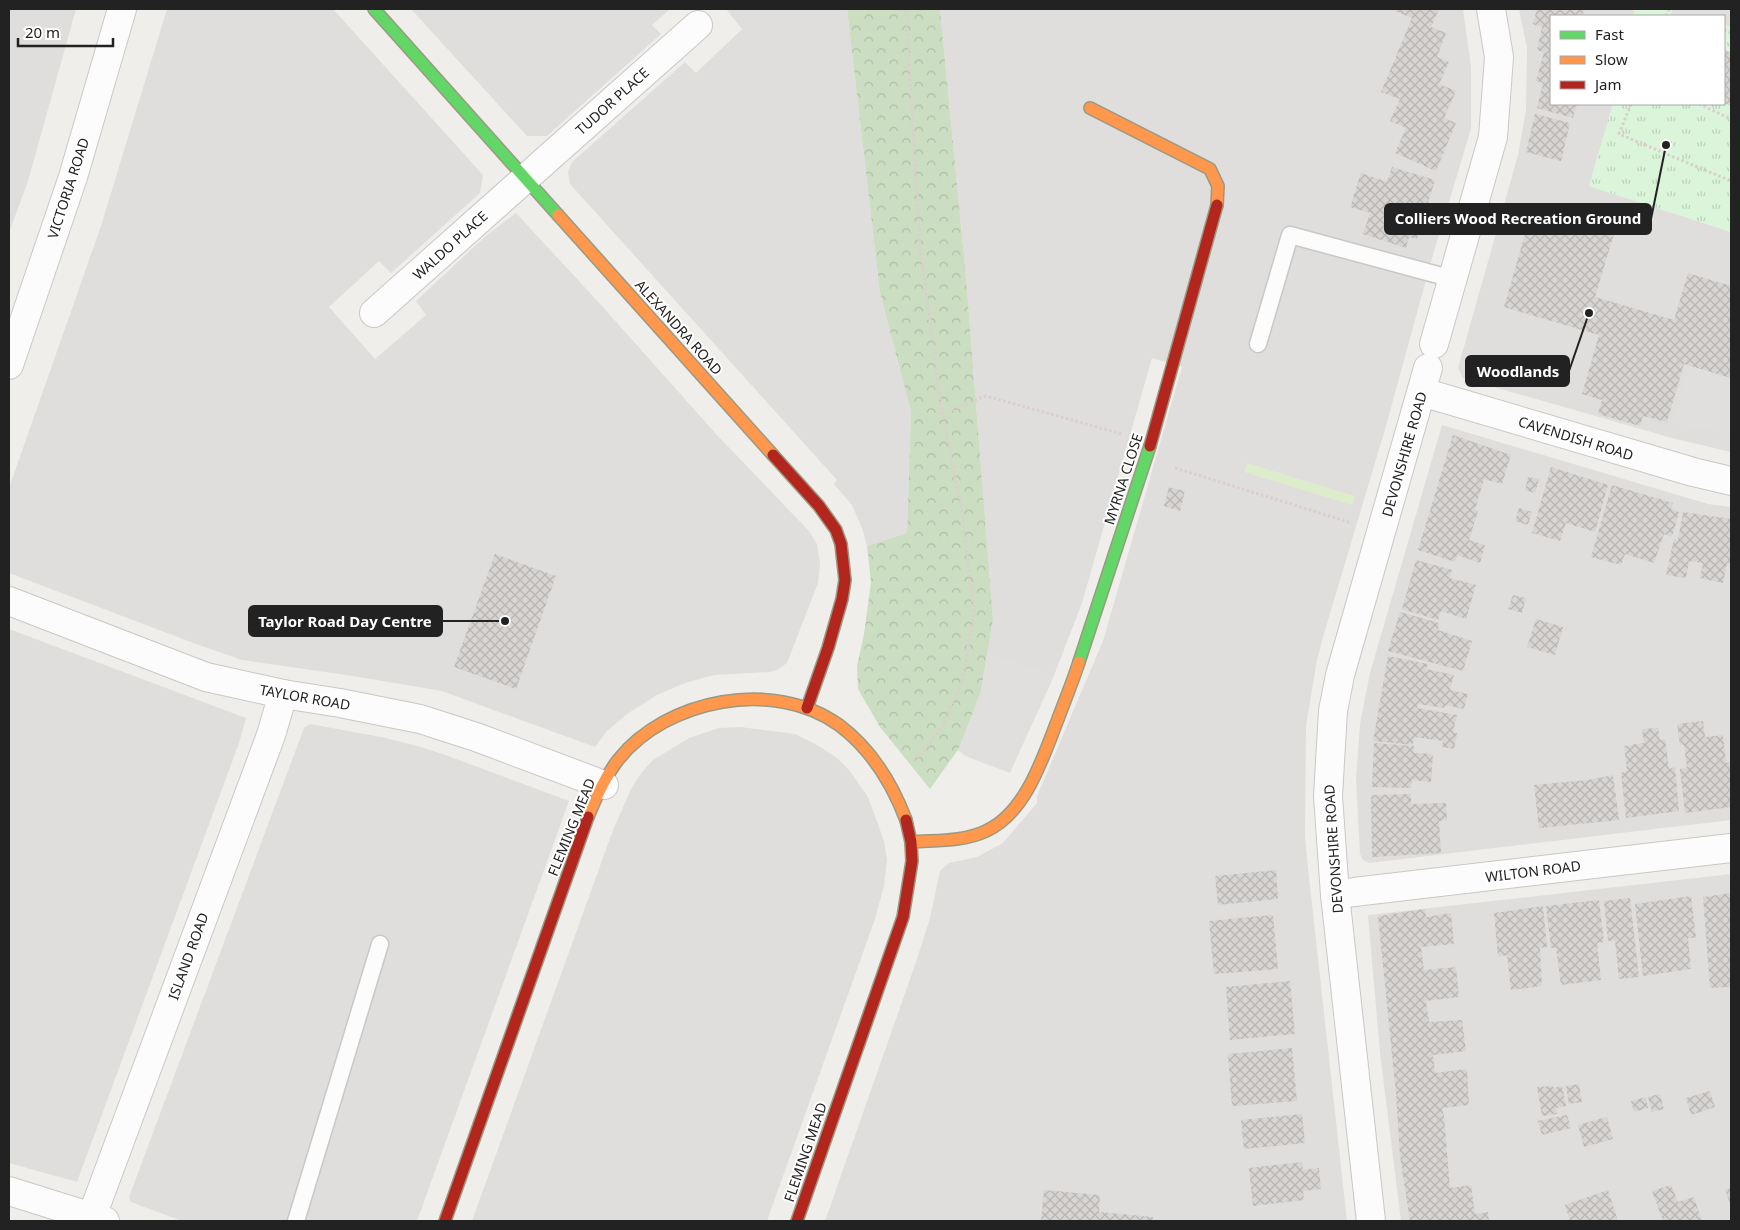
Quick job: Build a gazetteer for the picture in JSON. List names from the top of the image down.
{
  "streets": {
    "street": [
      "TUDOR PLACE",
      "VICTORIA ROAD",
      "WALDO PLACE",
      "ALEXANDRA ROAD",
      "CAVENDISH ROAD",
      "DEVONSHIRE ROAD",
      "MYRNA CLOSE",
      "TAYLOR ROAD",
      "FLEMING MEAD",
      "WILTON ROAD",
      "ISLAND ROAD"
    ]
  },
  "crossings": [
    ["TUDOR PLACE", "WALDO PLACE"],
    ["TUDOR PLACE", "ALEXANDRA ROAD"],
    ["WALDO PLACE", "ALEXANDRA ROAD"],
    ["ALEXANDRA ROAD", "FLEMING MEAD"],
    ["CAVENDISH ROAD", "DEVONSHIRE ROAD"],
    ["DEVONSHIRE ROAD", "WILTON ROAD"],
    ["MYRNA CLOSE", "FLEMING MEAD"],
    ["TAYLOR ROAD", "FLEMING MEAD"],
    ["TAYLOR ROAD", "ISLAND ROAD"]
  ],
  "places": ["Colliers Wood Recreation Ground", "Woodlands", "Taylor Road Day Centre"],
  "legend": ["Fast", "Slow", "Jam"],
  "scale_bar": "20 m"
}
